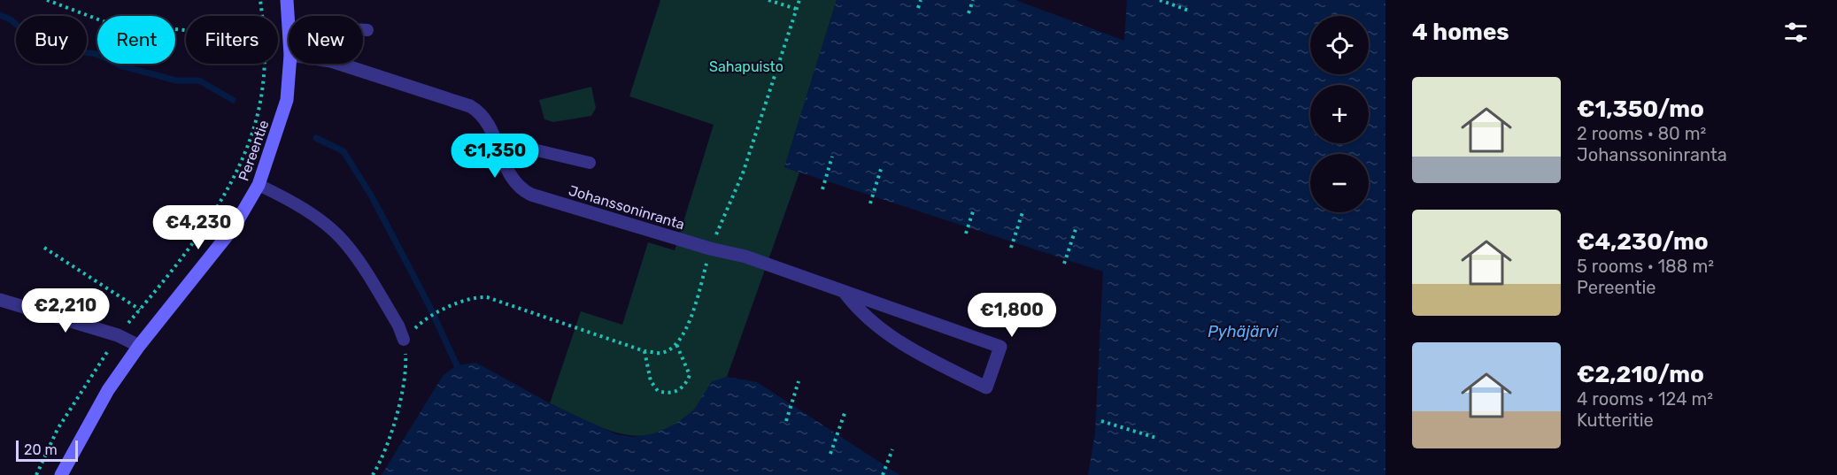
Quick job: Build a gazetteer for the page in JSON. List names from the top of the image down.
{
  "streets": {
    "street": ["Pereentie", "Johanssoninranta"]
  },
  "water": ["Pyhäjärvi"],
  "parks": ["Sahapuisto"],
  "scale_bar": "20 m",
  "page": {
    "heading": "4 homes",
    "map_buttons": ["+", "−"],
    "chip": [
      "Buy",
      "Rent",
      "Filters",
      "New"
    ],
    "list": [
      {
        "name": "€1,350/mo",
        "note": "2 rooms · 80 m² · Johanssoninranta"
      },
      {
        "name": "€4,230/mo",
        "note": "5 rooms · 188 m² · Pereentie"
      },
      {
        "name": "€2,210/mo",
        "note": "4 rooms · 124 m² · Kutteritie"
      }
    ],
    "price": [
      "€1,350",
      "€4,230",
      "€2,210",
      "€1,800"
    ],
    "scale": "20 m"
  }
}
